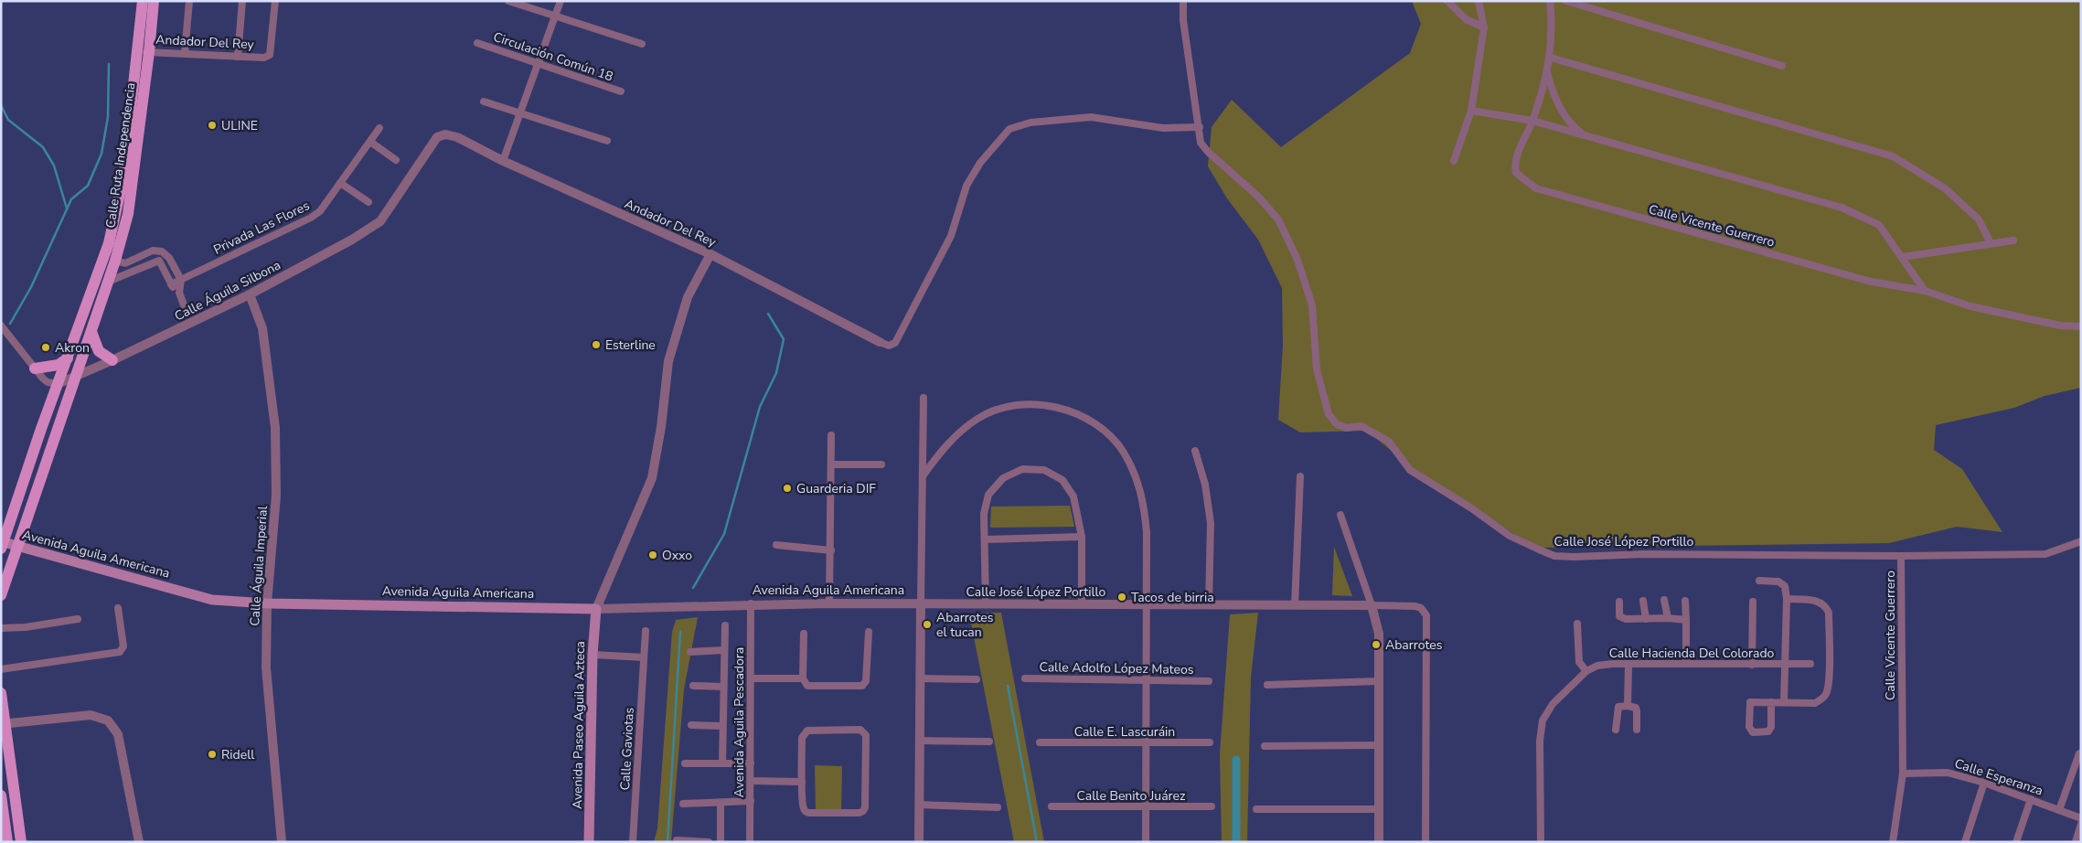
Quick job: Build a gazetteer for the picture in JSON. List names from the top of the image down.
{
  "streets": {
    "main road": ["Calle Ruta Independencia", "Avenida Aguila Americana", "Avenida Paseo Aguila Azteca"],
    "street": [
      "Andador Del Rey",
      "Circulación Común 18",
      "Calle Vicente Guerrero",
      "Privada Las Flores",
      "Calle Águila Silbona",
      "Calle José López Portillo",
      "Calle Águila Imperial",
      "Calle Hacienda Del Colorado",
      "Calle Adolfo López Mateos",
      "Avenida Aguila Pescadora",
      "Calle E. Lascuráin",
      "Calle Gaviotas",
      "Calle Esperanza",
      "Calle Benito Juárez"
    ]
  },
  "crossings": [
    ["Andador Del Rey", "Calle Ruta Independencia"],
    ["Andador Del Rey", "Calle Águila Silbona"],
    ["Calle Ruta Independencia", "Calle Águila Silbona"],
    ["Calle Ruta Independencia", "Avenida Aguila Americana"],
    ["Calle Vicente Guerrero", "Calle José López Portillo"],
    ["Calle Vicente Guerrero", "Calle Esperanza"],
    ["Calle Águila Silbona", "Calle Águila Imperial"],
    ["Calle José López Portillo", "Avenida Aguila Americana"],
    ["Avenida Aguila Americana", "Calle Águila Imperial"],
    ["Avenida Aguila Americana", "Avenida Aguila Pescadora"],
    ["Avenida Aguila Americana", "Avenida Paseo Aguila Azteca"]
  ],
  "places": [
    "ULINE",
    "Esterline",
    "Akron",
    "Guarderia DIF",
    "Oxxo",
    "Tacos de birria",
    "Abarrotes el tucan",
    "Abarrotes",
    "Ridell"
  ]
}
